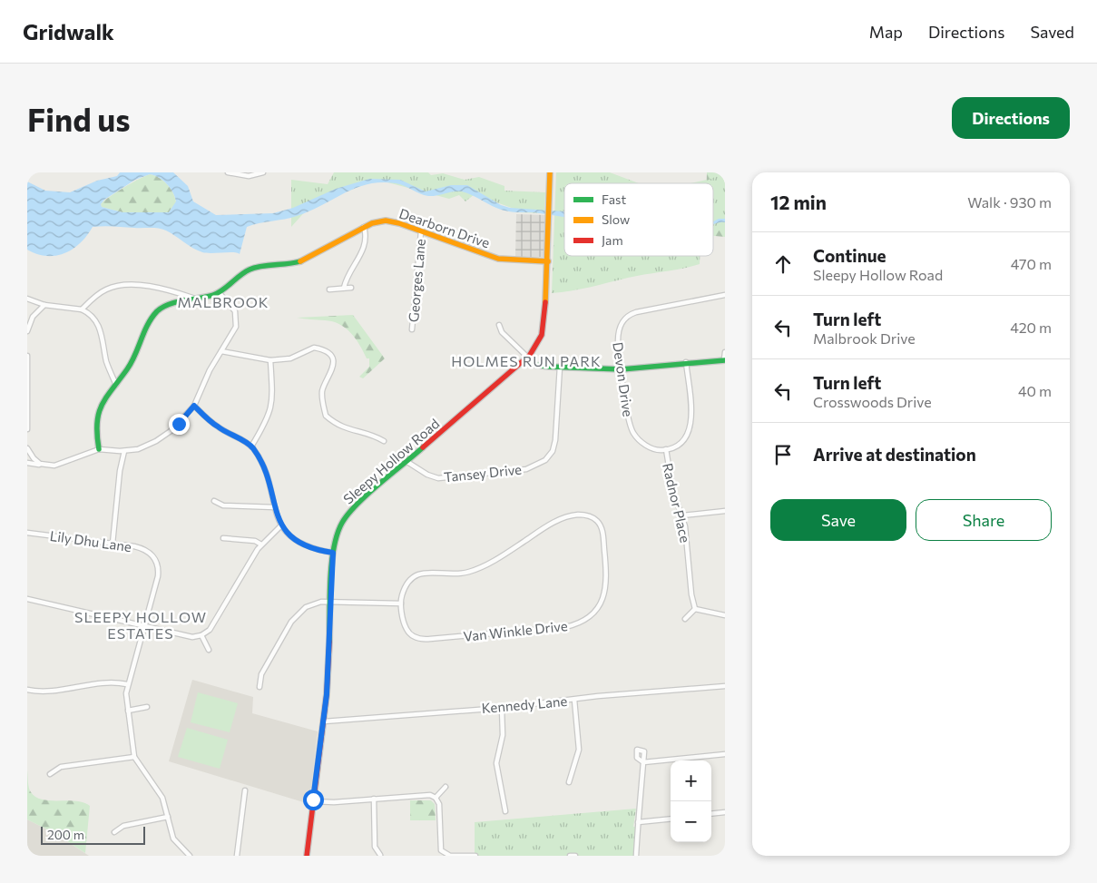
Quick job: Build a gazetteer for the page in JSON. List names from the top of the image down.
{
  "streets": {
    "street": [
      "Dearborn Drive",
      "Georges Lane",
      "Devon Drive",
      "Sleepy Hollow Road",
      "Tansey Drive",
      "Radnor Place",
      "Lily Dhu Lane",
      "Van Winkle Drive",
      "Kennedy Lane"
    ]
  },
  "crossings": [
    ["Dearborn Drive", "Georges Lane"],
    ["Dearborn Drive", "Sleepy Hollow Road"],
    ["Devon Drive", "Radnor Place"],
    ["Sleepy Hollow Road", "Tansey Drive"],
    ["Sleepy Hollow Road", "Kennedy Lane"]
  ],
  "districts": ["MALBROOK", "HOLMES RUN PARK", "SLEEPY HOLLOW ESTATES"],
  "legend": ["Fast", "Slow", "Jam"],
  "scale_bar": "200 m",
  "page": {
    "header": "Gridwalk",
    "nav": ["Map", "Directions", "Saved"],
    "buttons": [
      "Directions",
      ["Save", "Share"]
    ],
    "title": "Find us",
    "heading": ["12 min", "Walk · 930 m"],
    "list": [
      ["Continue", "Sleepy Hollow Road", "470 m"],
      ["Turn left", "Malbrook Drive", "420 m"],
      ["Turn left", "Crosswoods Drive", "40 m"],
      "Arrive at destination"
    ],
    "map_buttons": ["+", "−"],
    "scale": "200 m"
  }
}
